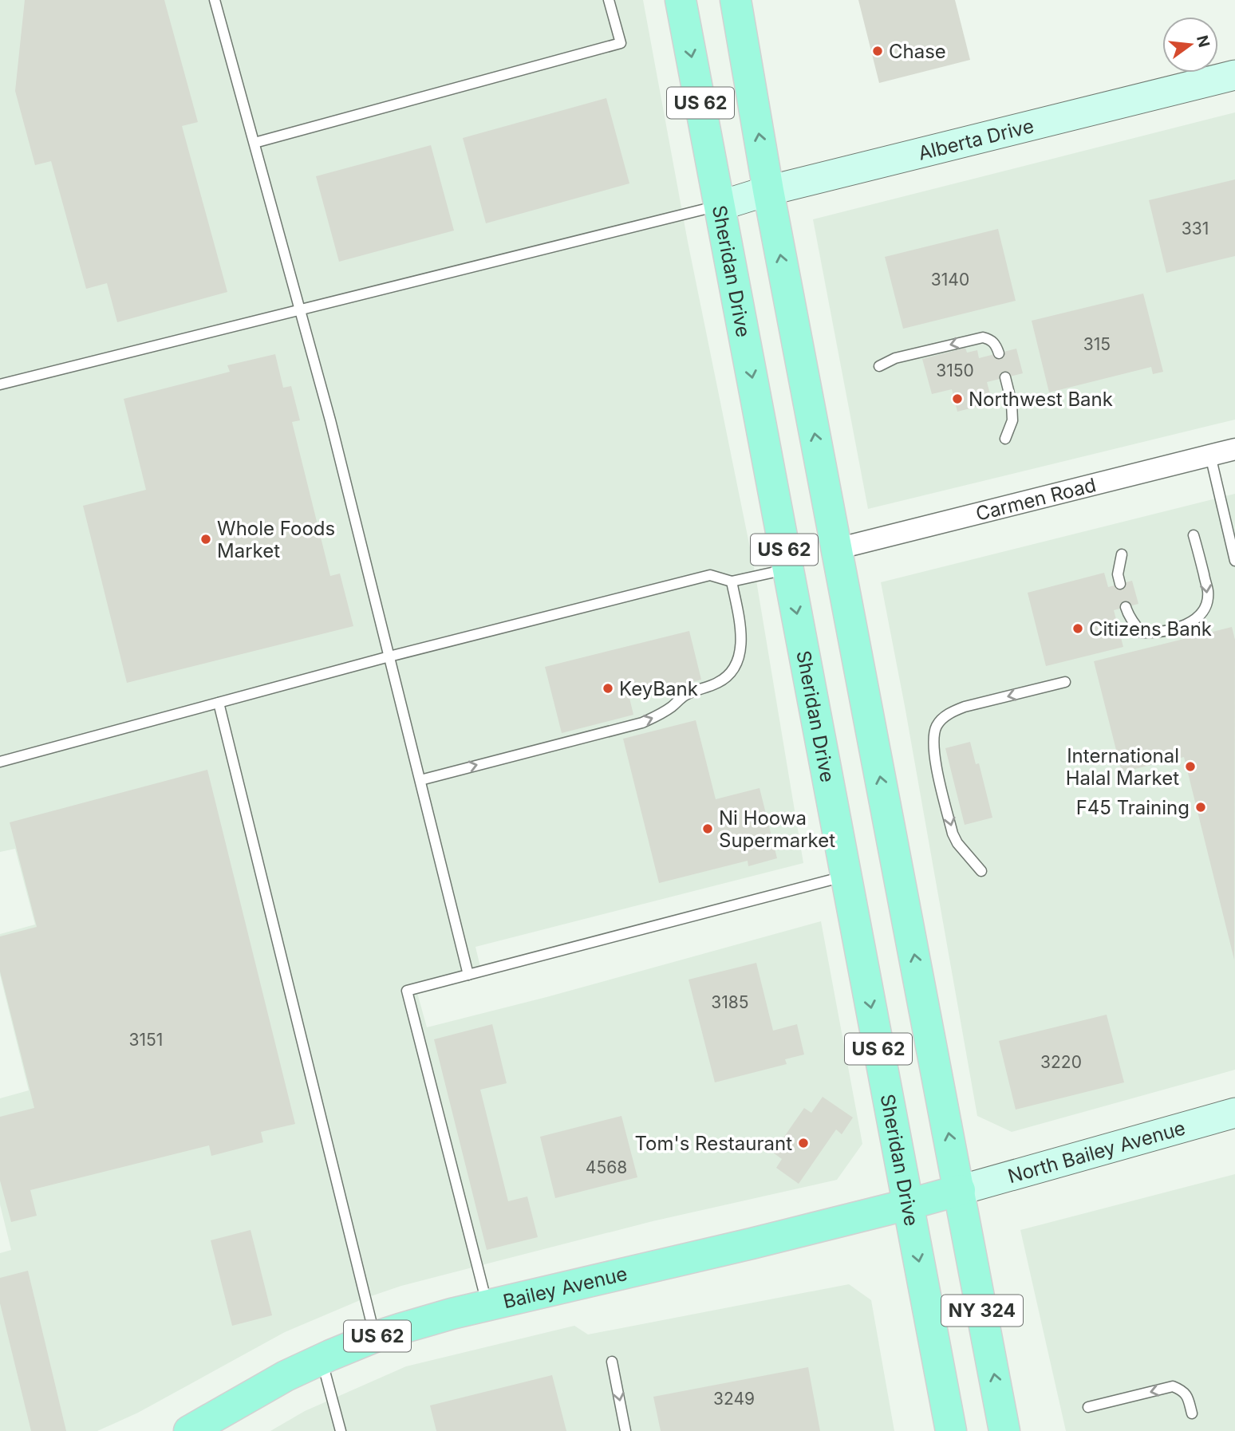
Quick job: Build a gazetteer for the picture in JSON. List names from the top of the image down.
{
  "streets": {
    "main road": [
      "US 62",
      "Sheridan Drive",
      "Bailey Avenue",
      "NY 324"
    ],
    "street": ["Alberta Drive", "Carmen Road", "North Bailey Avenue"]
  },
  "crossings": [
    ["US 62", "Alberta Drive"],
    ["US 62", "Carmen Road"],
    ["US 62", "North Bailey Avenue"],
    ["US 62", "Bailey Avenue"],
    ["US 62", "NY 324"],
    ["Alberta Drive", "Sheridan Drive"],
    ["Sheridan Drive", "Bailey Avenue"],
    ["North Bailey Avenue", "Bailey Avenue"],
    ["North Bailey Avenue", "NY 324"],
    ["Bailey Avenue", "NY 324"]
  ],
  "places": [
    "Chase",
    "Northwest Bank",
    "Whole Foods Market",
    "Citizens Bank",
    "KeyBank",
    "International Halal Market",
    "F45 Training",
    "Ni Hoowa Supermarket",
    "Tom's Restaurant"
  ],
  "house_numbers": [
    "331",
    "3140",
    "315",
    "3150",
    "3185",
    "3151",
    "3220",
    "4568",
    "3249"
  ],
  "north": "right"
}
